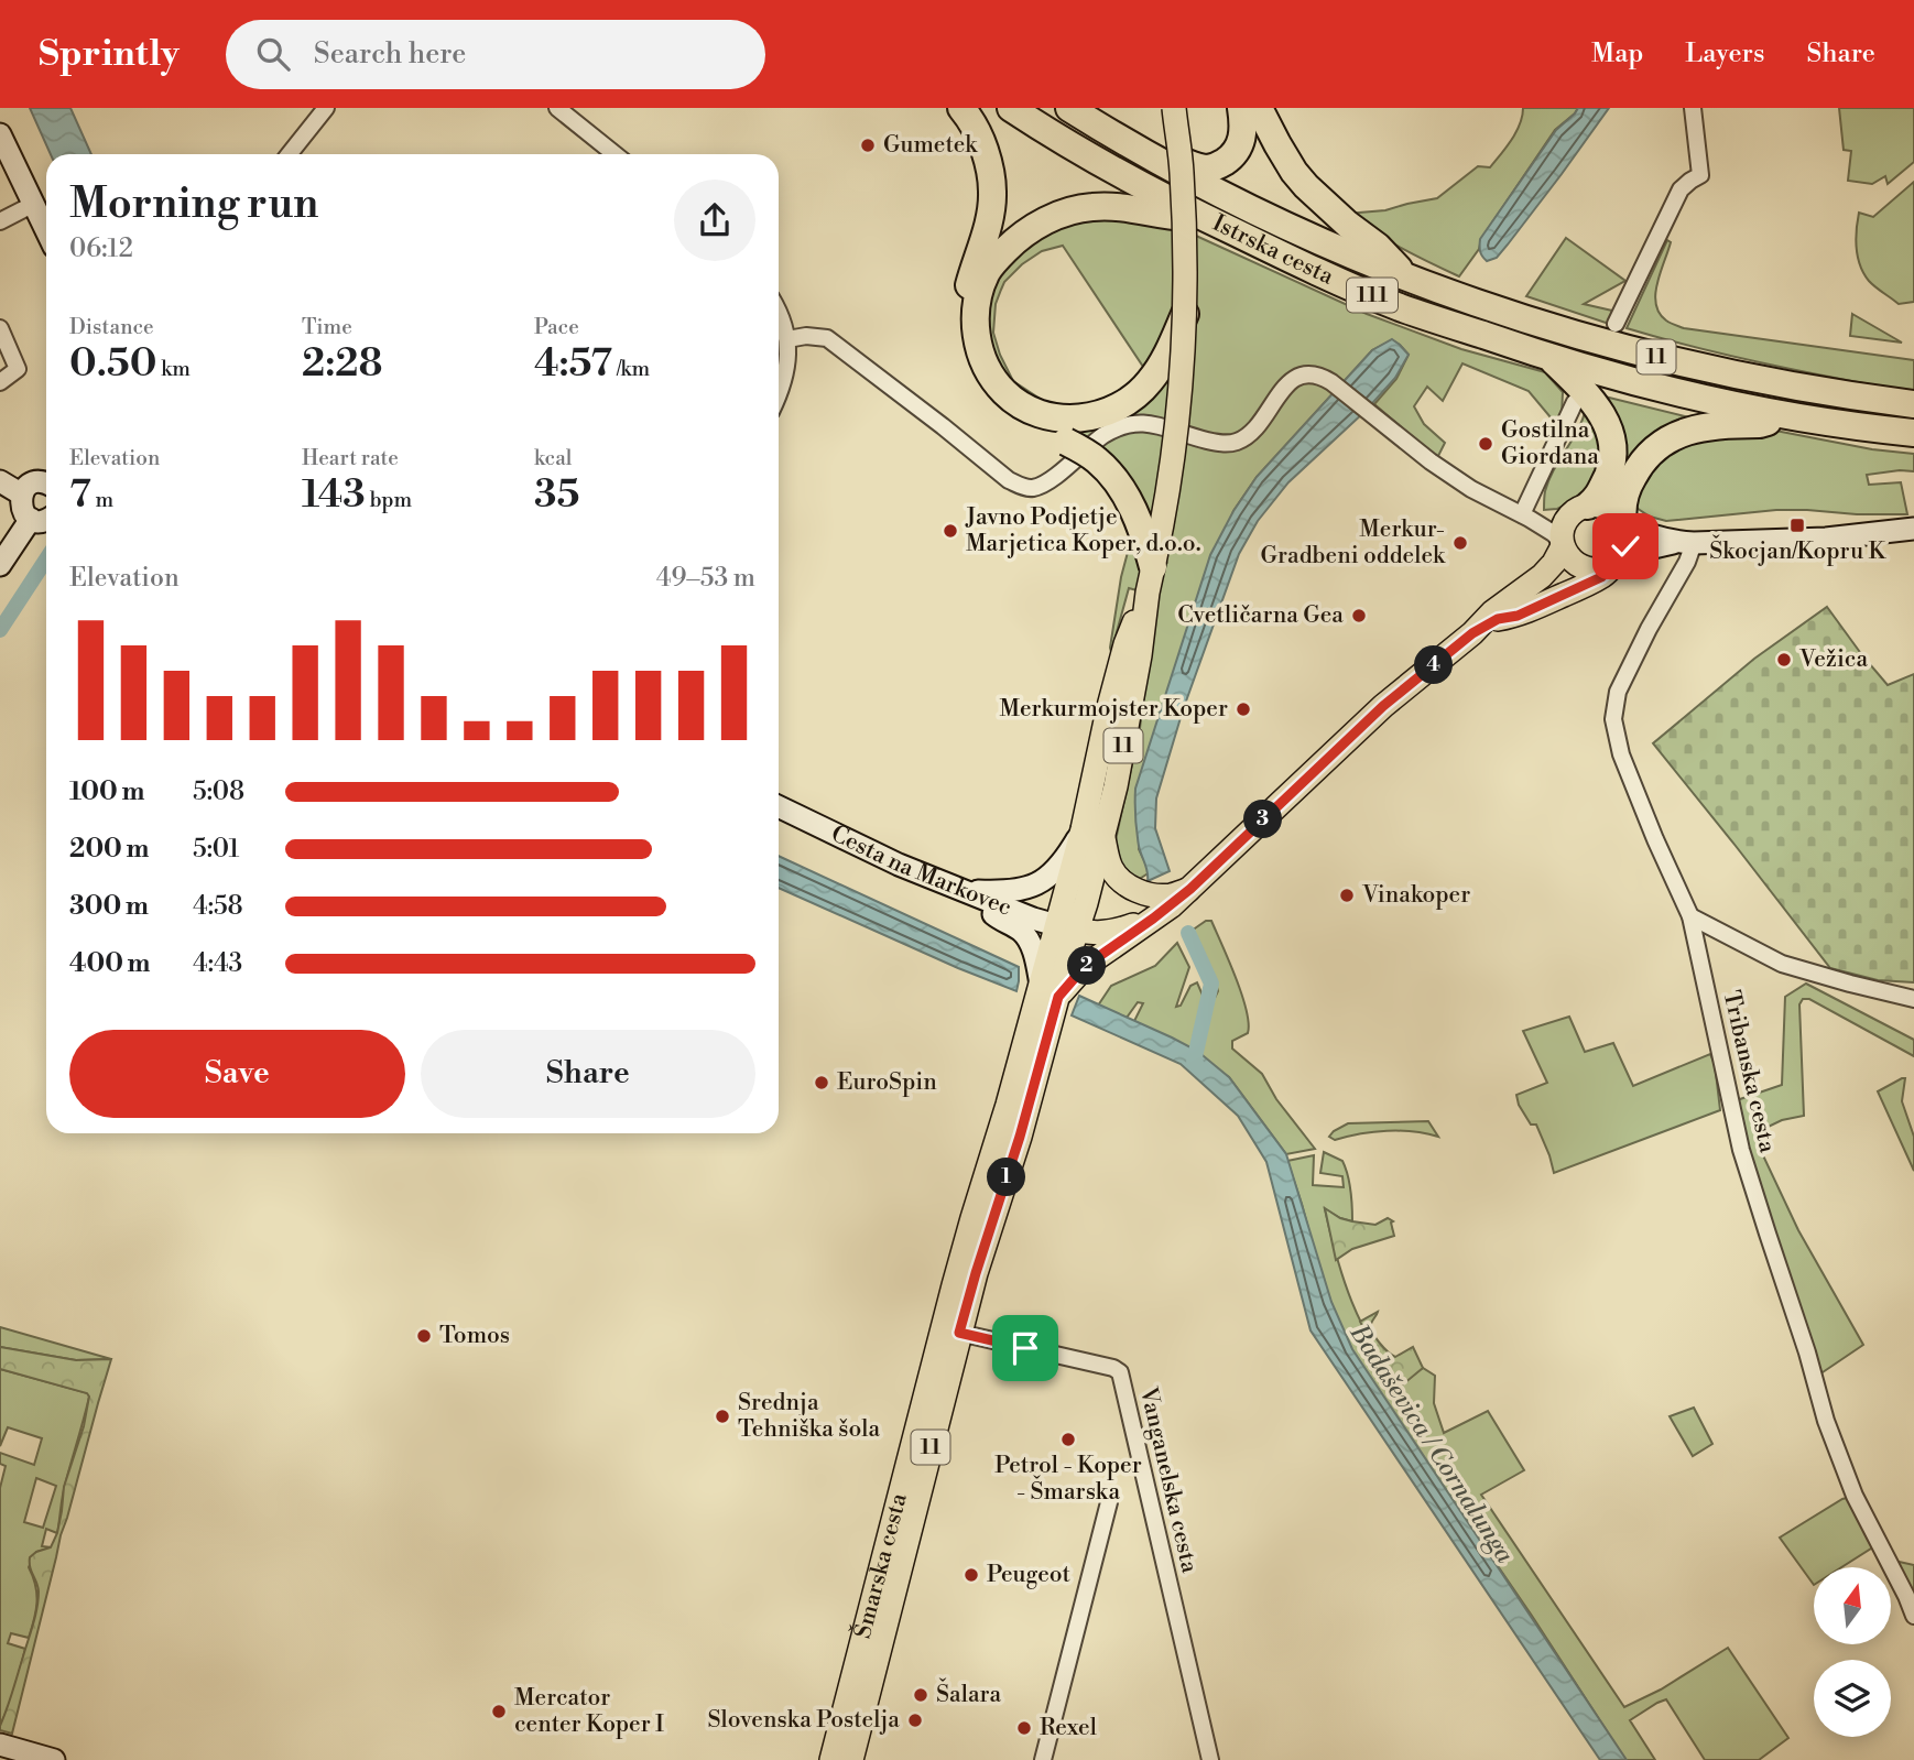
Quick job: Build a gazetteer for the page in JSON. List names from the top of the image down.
{
  "streets": {
    "highway": ["Istrska cesta", "111", "11"],
    "main road": ["Šmarska cesta"],
    "street": ["Cesta na Markovec", "Tribanska cesta", "Vanganelska cesta"]
  },
  "crossings": [
    ["Istrska cesta", "111"],
    ["Istrska cesta", "11"],
    ["11", "Cesta na Markovec"],
    ["11", "Šmarska cesta"],
    ["Cesta na Markovec", "Šmarska cesta"],
    ["Vanganelska cesta", "Šmarska cesta"]
  ],
  "water": ["Badaševica / Cornalunga"],
  "places": {
    "other": [
      "Gumetek",
      "Gostilna Giordana",
      "Javno Podjetje Marjetica Koper, d.o.o.",
      "Merkur- Gradbeni oddelek",
      "Cvetličarna Gea",
      "Vežica",
      "Merkurmojster Koper",
      "Vinakoper",
      "EuroSpin",
      "Tomos",
      "Srednja Tehniška šola",
      "Petrol - Koper - Šmarska",
      "Peugeot",
      "Šalara",
      "Mercator center Koper I",
      "Slovenska Postelja",
      "Rexel"
    ],
    "transit": ["Škocjan/Kopru K"]
  },
  "north": "top",
  "page": {
    "header": "Sprintly",
    "search": "Search here",
    "nav": ["Map", "Layers", "Share"],
    "heading": ["Morning run", "06:12"],
    "stats": [
      ["Distance", "0.50 km"],
      ["Time", "2:28"],
      ["Pace", "4:57 /km"],
      ["Elevation", "7 m"],
      ["Heart rate", "143 bpm"],
      ["kcal", "35"]
    ],
    "chart": ["Elevation", "49–53 m"],
    "pins": [
      "4",
      "3",
      "2",
      "1"
    ],
    "list": [
      {
        "name": "100 m",
        "note": "5:08"
      },
      {
        "name": "200 m",
        "note": "5:01"
      },
      {
        "name": "300 m",
        "note": "4:58"
      },
      {
        "name": "400 m",
        "note": "4:43"
      }
    ],
    "buttons": ["Save", "Share"]
  }
}
